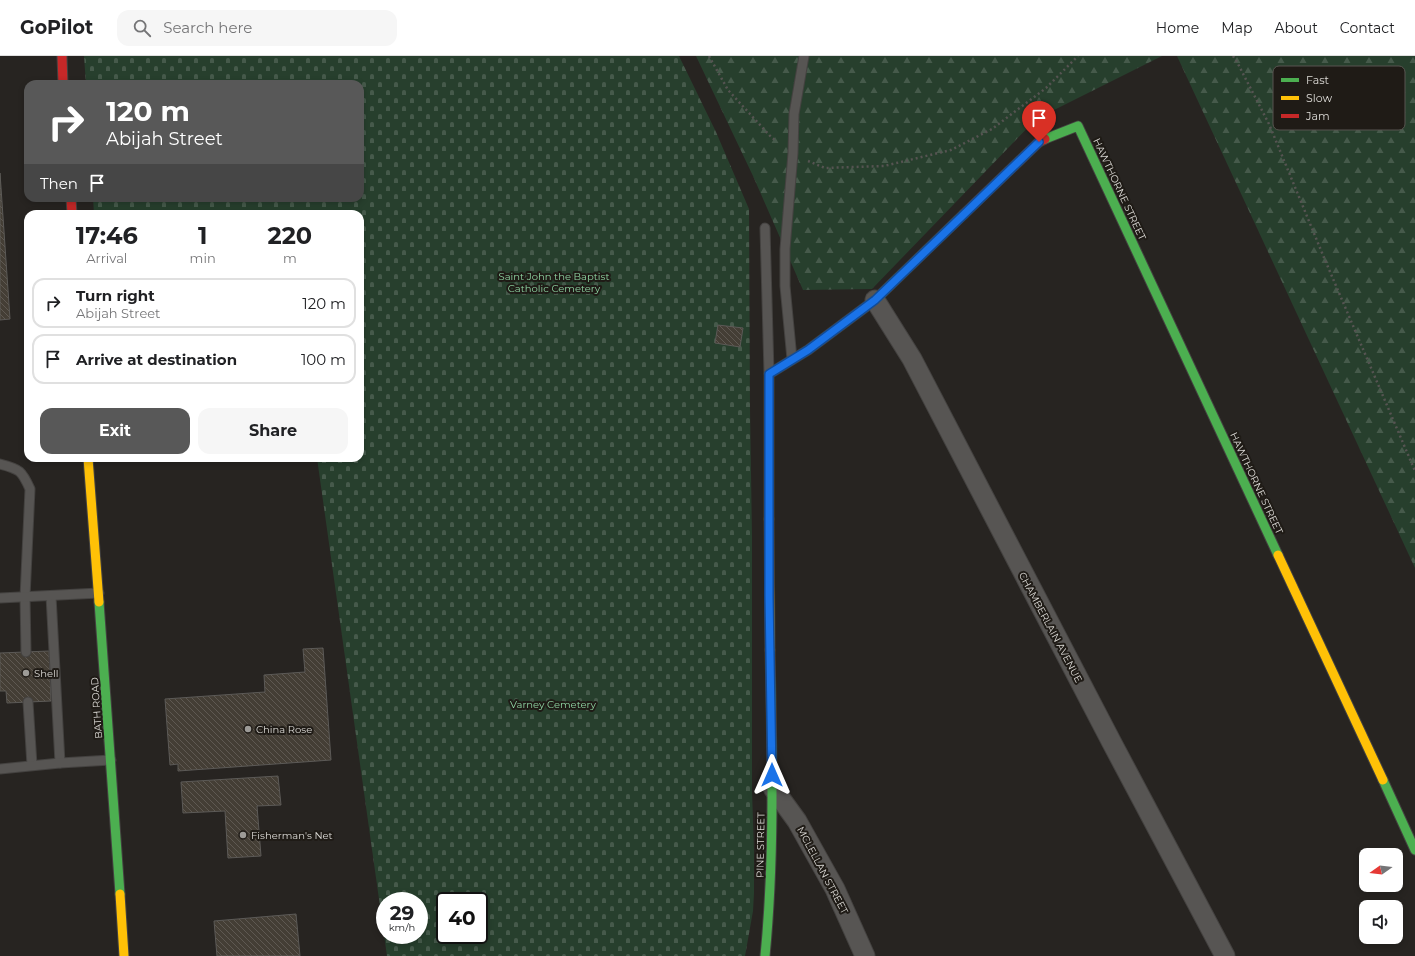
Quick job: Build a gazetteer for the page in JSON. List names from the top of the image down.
{
  "streets": {
    "street": [
      "HAWTHORNE STREET",
      "CHAMBERLAIN AVENUE",
      "BATH ROAD",
      "PINE STREET",
      "MCLELLAN STREET"
    ]
  },
  "crossings": [
    ["HAWTHORNE STREET", "CHAMBERLAIN AVENUE"],
    ["PINE STREET", "MCLELLAN STREET"]
  ],
  "parks": ["Saint John the Baptist Catholic Cemetery", "Varney Cemetery"],
  "places": ["Shell", "China Rose", "Fisherman's Net"],
  "legend": ["Fast", "Slow", "Jam"],
  "north": "left",
  "page": {
    "header": "GoPilot",
    "search": "Search here",
    "nav": [
      "Home",
      "Map",
      "About",
      "Contact"
    ],
    "turn": ["120 m", "Abijah Street"],
    "then": "Then",
    "eta": [
      "17:46",
      "Arrival",
      "1",
      "min",
      "220",
      "m"
    ],
    "list": [
      {
        "name": "Turn right",
        "note": "Abijah Street",
        "value": "120 m"
      },
      {
        "name": "Arrive at destination",
        "value": "100 m"
      }
    ],
    "buttons": ["Exit", "Share"],
    "speed": "29 km/h",
    "limit": "40"
  }
}
